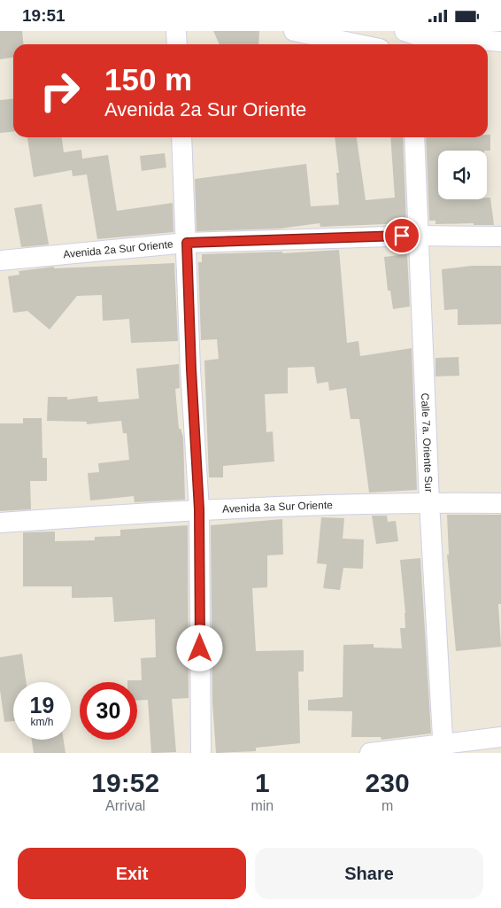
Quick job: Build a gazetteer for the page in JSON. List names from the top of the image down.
{
  "streets": {
    "street": ["Avenida 2a Sur Oriente", "Calle 7a. Oriente Sur", "Avenida 3a Sur Oriente"]
  },
  "crossings": [
    ["Avenida 2a Sur Oriente", "Calle 7a. Oriente Sur"],
    ["Calle 7a. Oriente Sur", "Avenida 3a Sur Oriente"]
  ],
  "page": {
    "status": "19:51",
    "turn": ["150 m", "Avenida 2a Sur Oriente"],
    "speed": "19 km/h",
    "limit": "30",
    "eta": [
      "19:52",
      "Arrival",
      "1",
      "min",
      "230",
      "m"
    ],
    "buttons": ["Exit", "Share"]
  }
}
